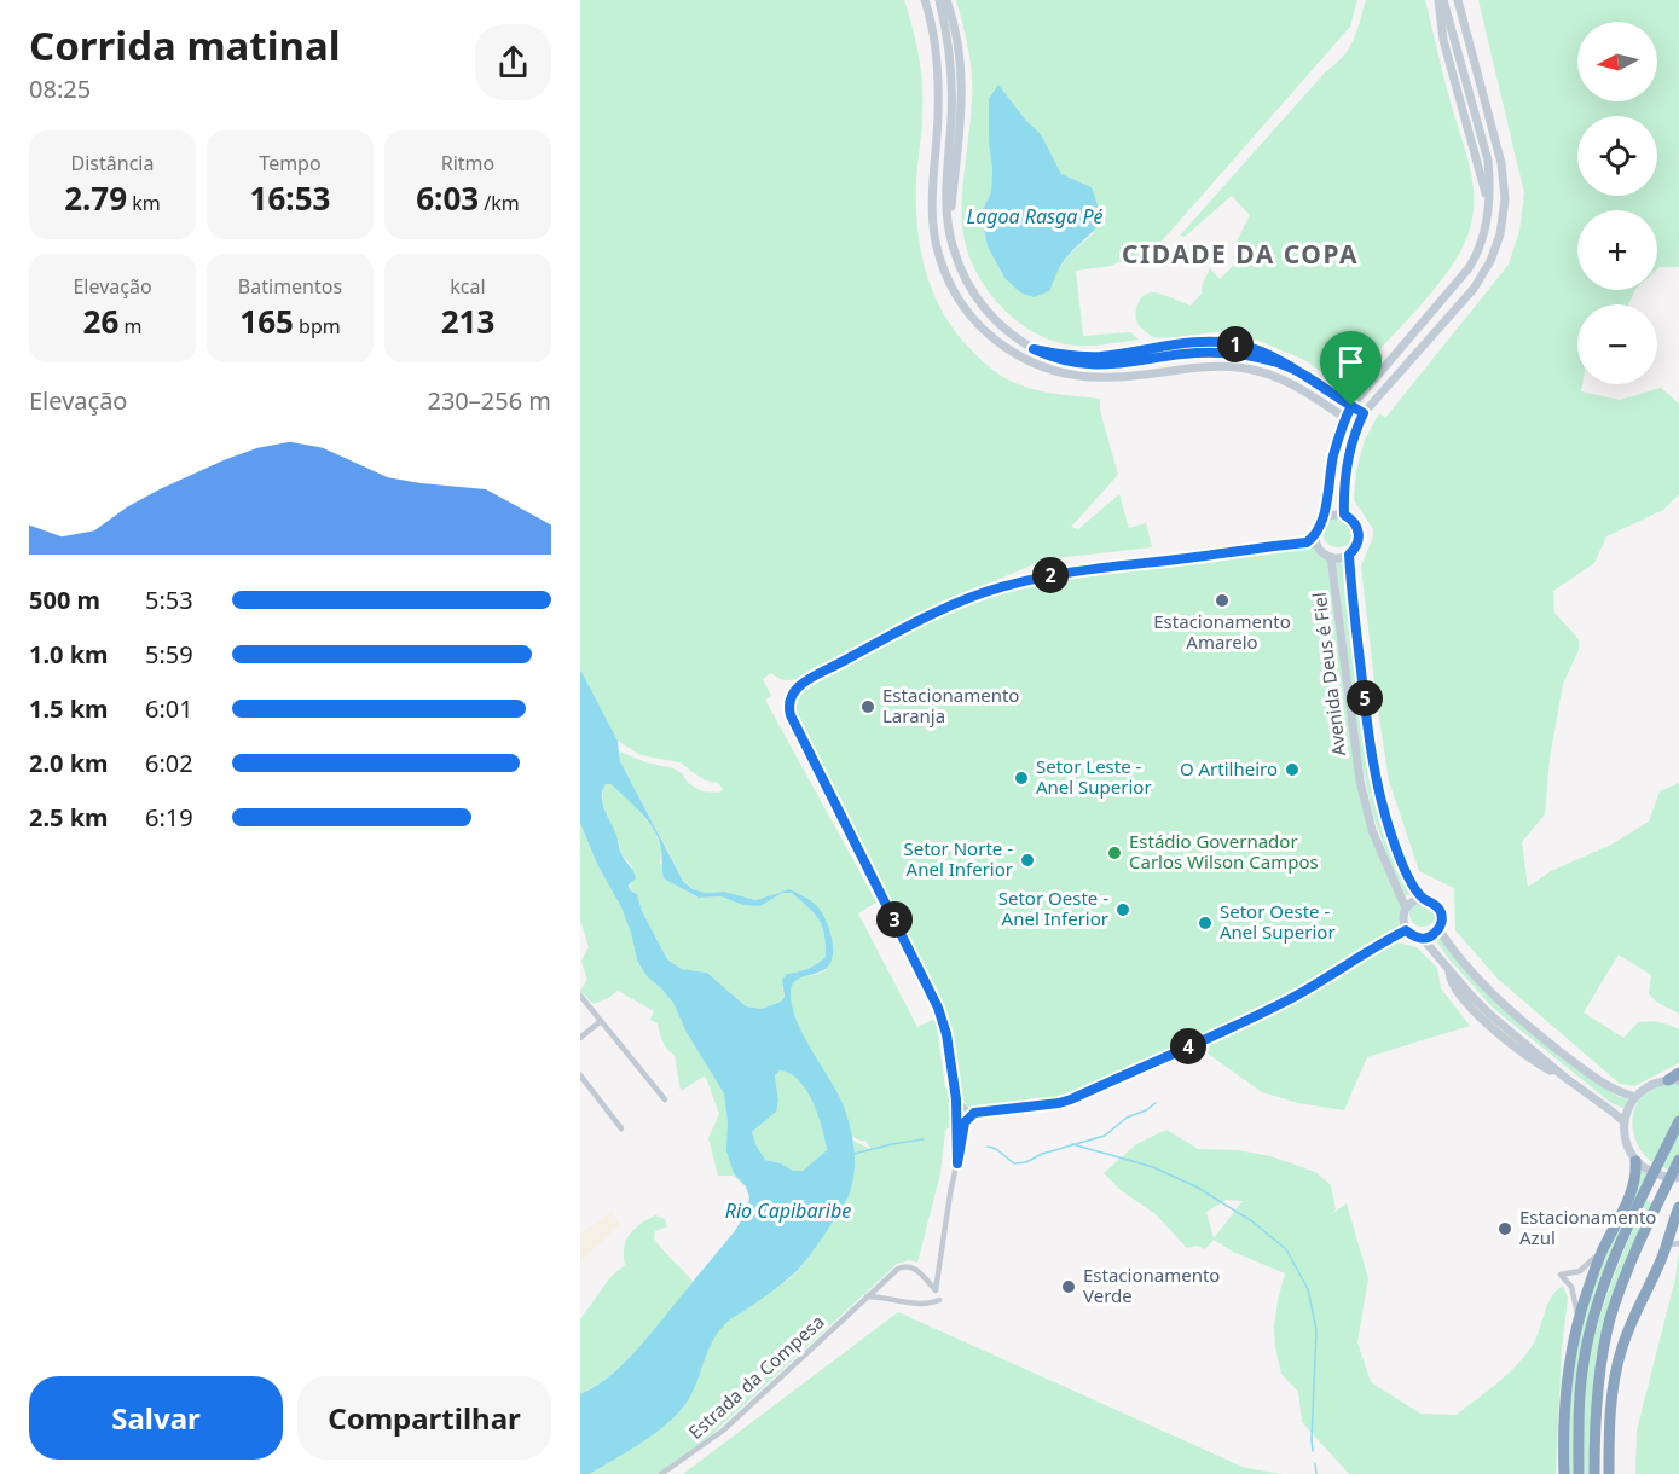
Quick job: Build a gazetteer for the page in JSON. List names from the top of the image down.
{
  "streets": {
    "main road": ["Avenida Deus é Fiel"],
    "street": ["Estrada da Compesa"]
  },
  "districts": ["CIDADE DA COPA"],
  "water": ["Lagoa Rasga Pé", "Rio Capibaribe"],
  "places": [
    "Estacionamento Amarelo",
    "Estacionamento Laranja",
    "O Artilheiro",
    "Setor Leste - Anel Superior",
    "Estádio Governador Carlos Wilson Campos",
    "Setor Norte - Anel Inferior",
    "Setor Oeste - Anel Inferior",
    "Setor Oeste - Anel Superior",
    "Estacionamento Azul",
    "Estacionamento Verde"
  ],
  "north": "left",
  "page": {
    "heading": ["Corrida matinal", "08:25"],
    "map_buttons": ["+", "−"],
    "stats": [
      ["Distância", "2.79 km"],
      ["Tempo", "16:53"],
      ["Ritmo", "6:03 /km"],
      ["Elevação", "26 m"],
      ["Batimentos", "165 bpm"],
      ["kcal", "213"]
    ],
    "pins": [
      "1",
      "2",
      "5",
      "3",
      "4"
    ],
    "chart": ["Elevação", "230–256 m"],
    "list": [
      {
        "name": "500 m",
        "note": "5:53"
      },
      {
        "name": "1.0 km",
        "note": "5:59"
      },
      {
        "name": "1.5 km",
        "note": "6:01"
      },
      {
        "name": "2.0 km",
        "note": "6:02"
      },
      {
        "name": "2.5 km",
        "note": "6:19"
      }
    ],
    "buttons": ["Salvar", "Compartilhar"]
  }
}
